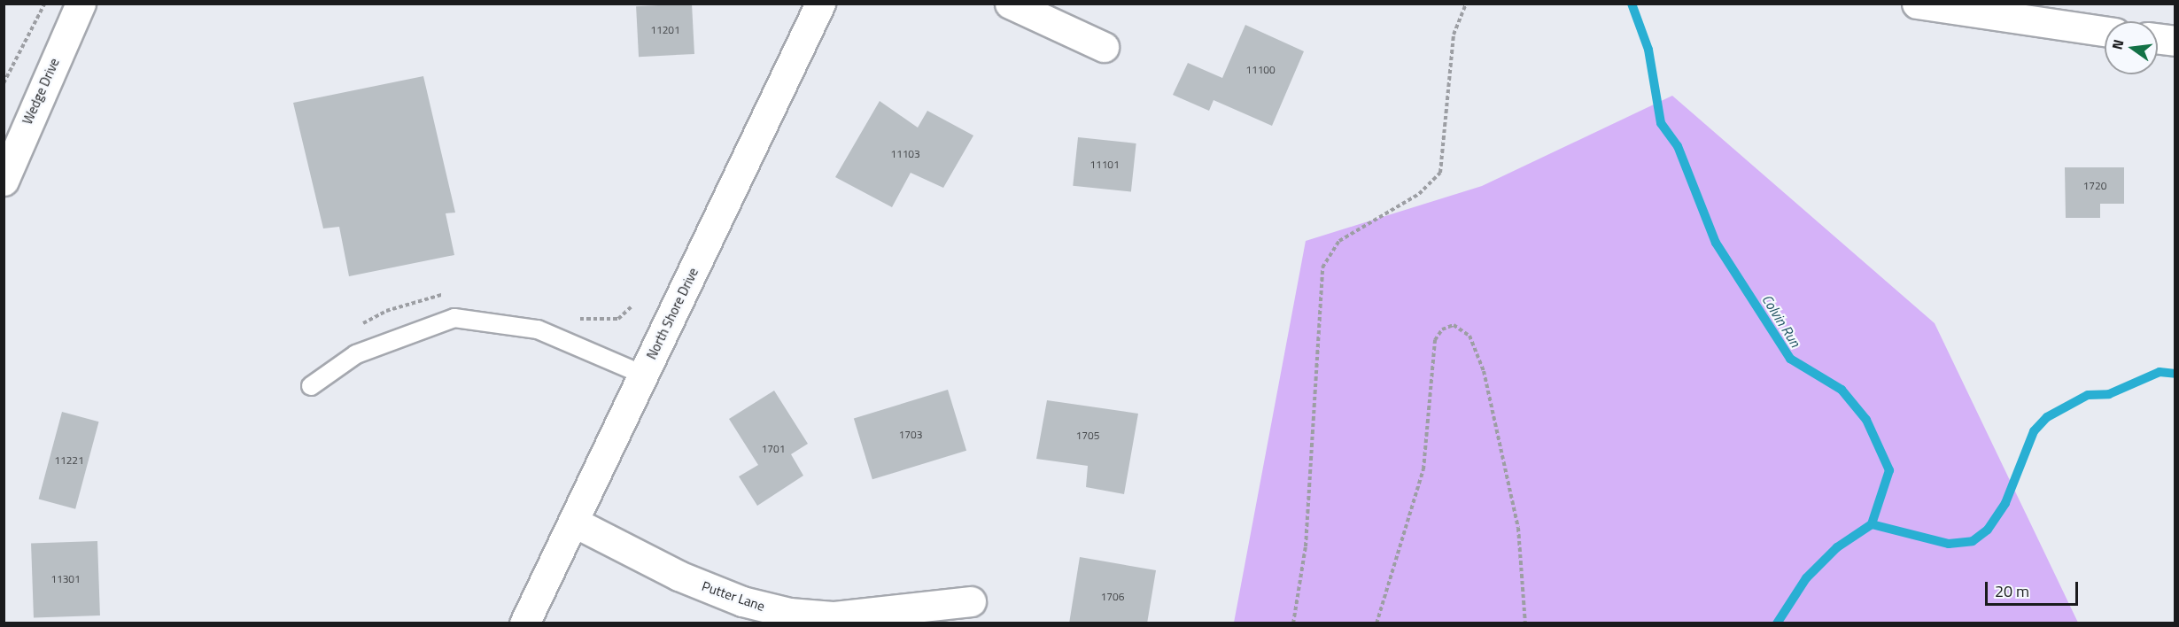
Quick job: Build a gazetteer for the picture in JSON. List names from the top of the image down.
{
  "streets": {
    "street": ["Wedge Drive", "North Shore Drive", "Putter Lane"]
  },
  "crossings": [
    ["North Shore Drive", "Putter Lane"]
  ],
  "water": ["Colvin Run"],
  "house_numbers": [
    "11201",
    "11100",
    "11103",
    "11101",
    "1720",
    "1703",
    "1705",
    "1701",
    "11221",
    "11301",
    "1706"
  ],
  "scale_bar": "20 m",
  "north": "left"
}
